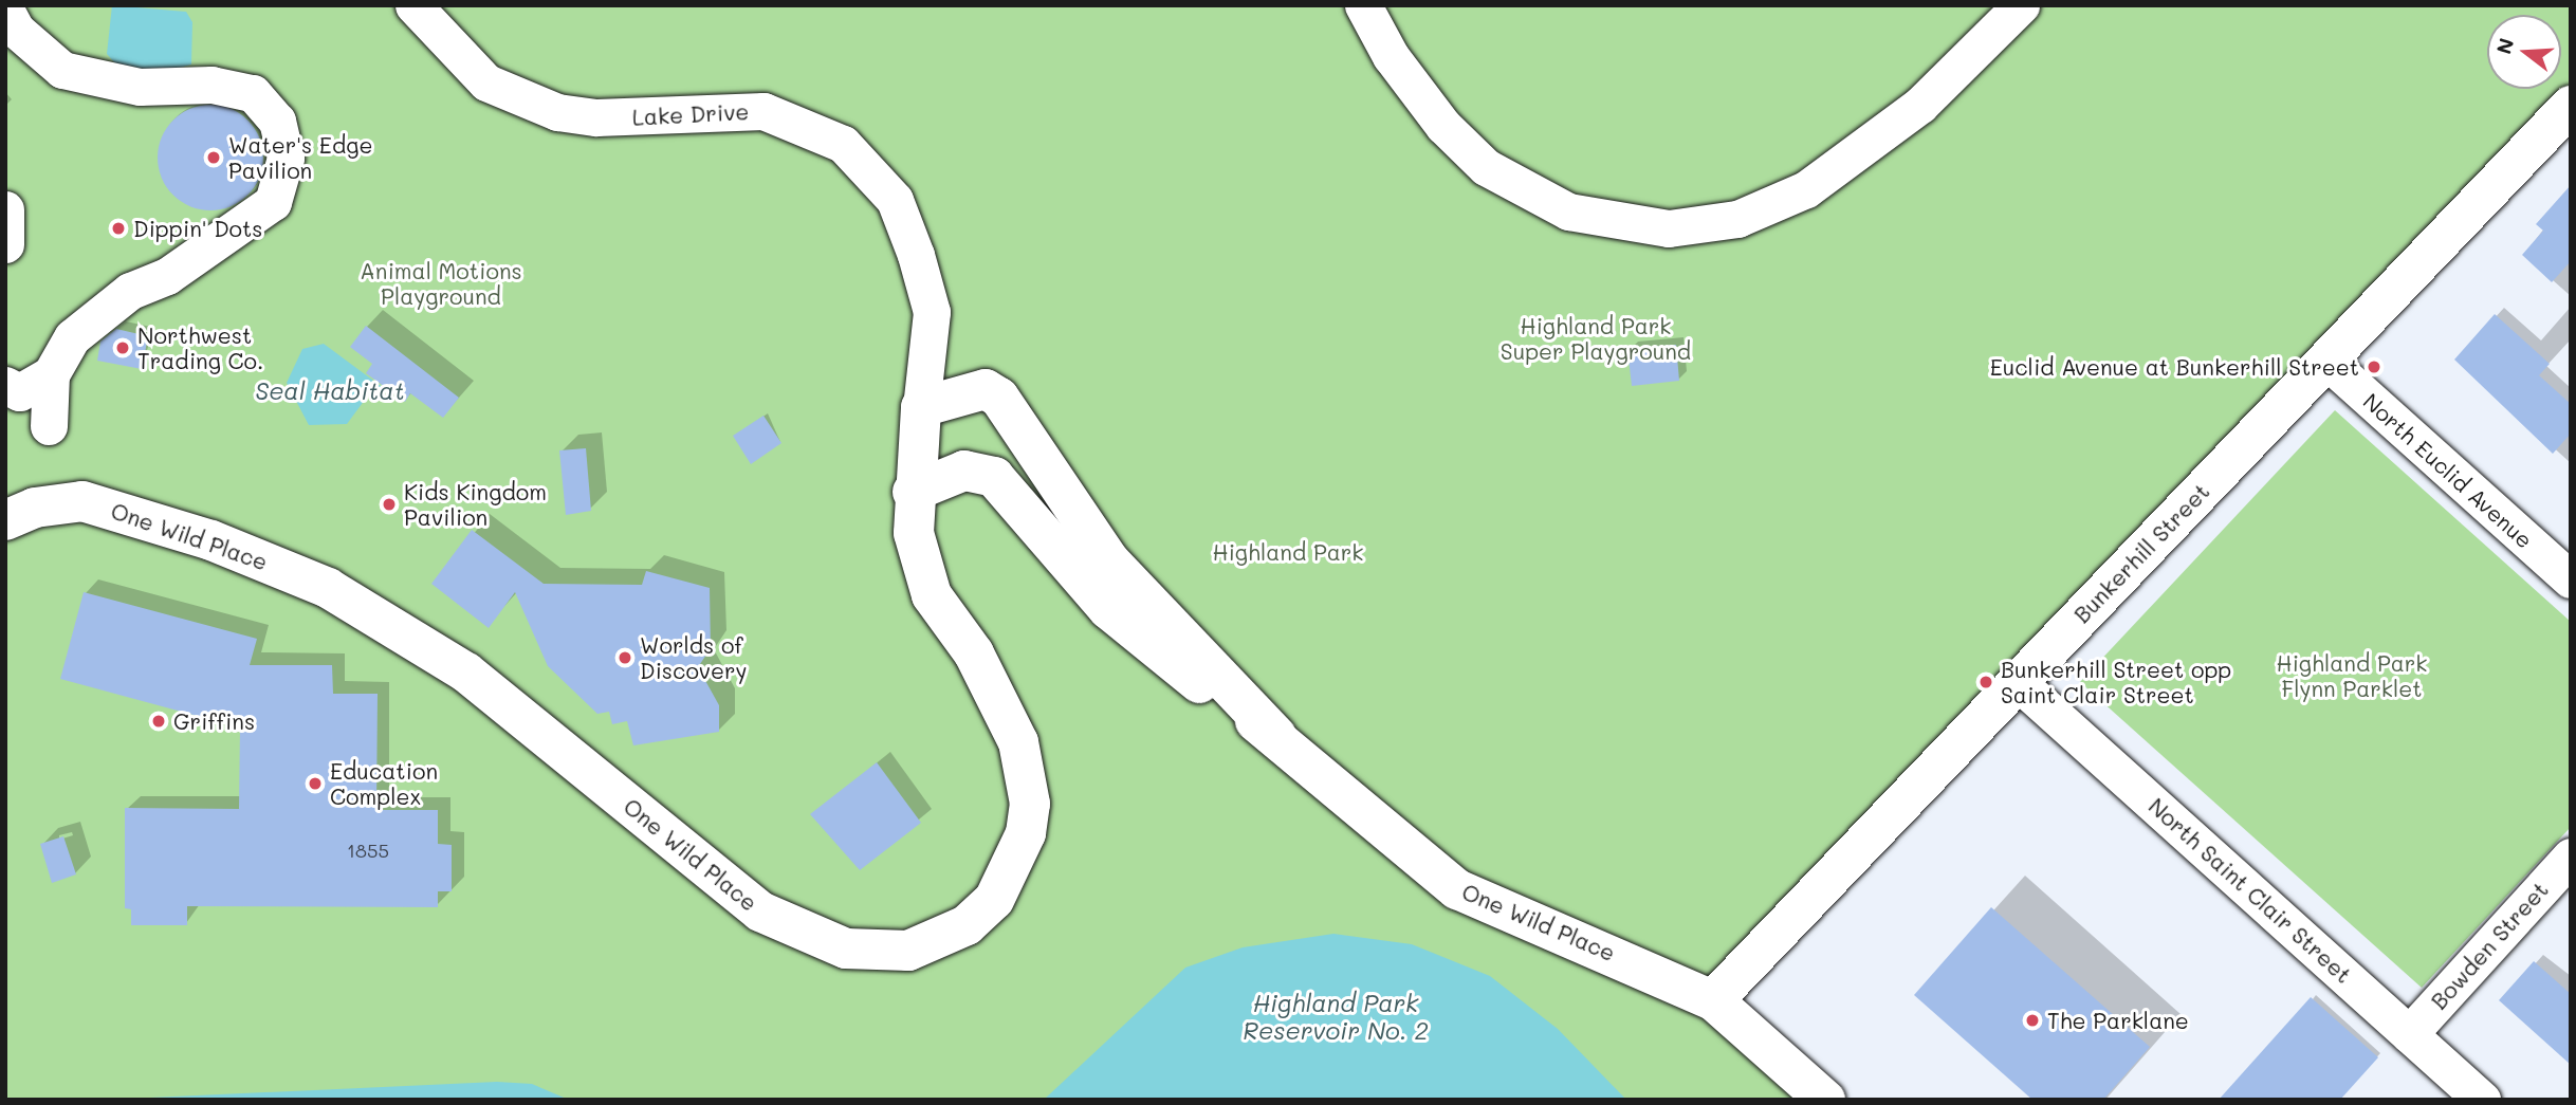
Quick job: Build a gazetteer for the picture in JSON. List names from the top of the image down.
{
  "streets": {
    "main road": ["One Wild Place", "Bunkerhill Street"],
    "street": [
      "Lake Drive",
      "North Euclid Avenue",
      "North Saint Clair Street",
      "Bowden Street"
    ]
  },
  "crossings": [
    ["Lake Drive", "One Wild Place"],
    ["North Euclid Avenue", "Bunkerhill Street"],
    ["One Wild Place", "Bunkerhill Street"],
    ["Bunkerhill Street", "North Saint Clair Street"],
    ["North Saint Clair Street", "Bowden Street"]
  ],
  "water": ["Seal Habitat", "Highland Park Reservoir No. 2"],
  "parks": [
    "Animal Motions Playground",
    "Highland Park Super Playground",
    "Highland Park",
    "Highland Park Flynn Parklet"
  ],
  "places": [
    "Water's Edge Pavilion",
    "Dippin' Dots",
    "Northwest Trading Co.",
    "Euclid Avenue at Bunkerhill Street",
    "Kids Kingdom Pavilion",
    "Worlds of Discovery",
    "Bunkerhill Street opp Saint Clair Street",
    "Griffins",
    "Education Complex",
    "The Parklane"
  ],
  "house_numbers": ["1855"],
  "north": "left"
}
